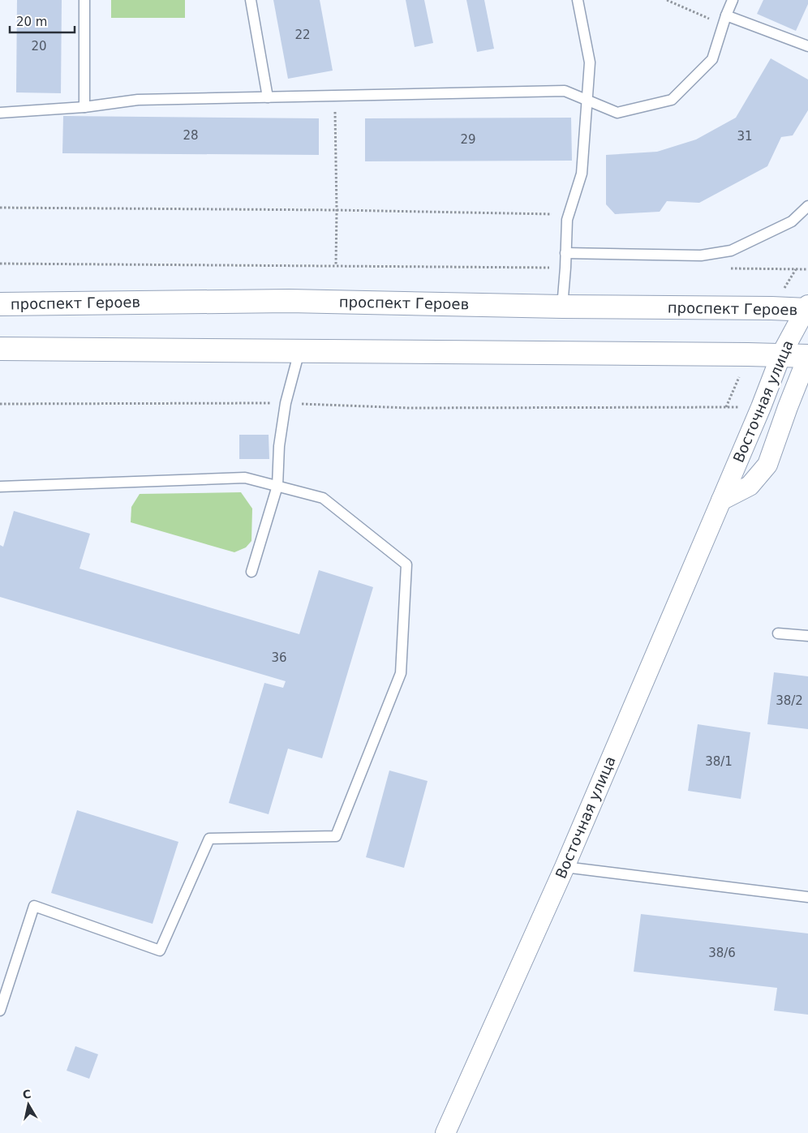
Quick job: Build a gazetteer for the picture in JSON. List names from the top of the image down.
{
  "streets": {
    "main road": ["проспект Героев"],
    "street": ["Восточная улица"]
  },
  "crossings": [
    ["проспект Героев", "Восточная улица"]
  ],
  "house_numbers": [
    "22",
    "20",
    "28",
    "31",
    "29",
    "36",
    "38/2",
    "38/1",
    "38/6"
  ],
  "scale_bar": "20 m",
  "north": "top"
}
